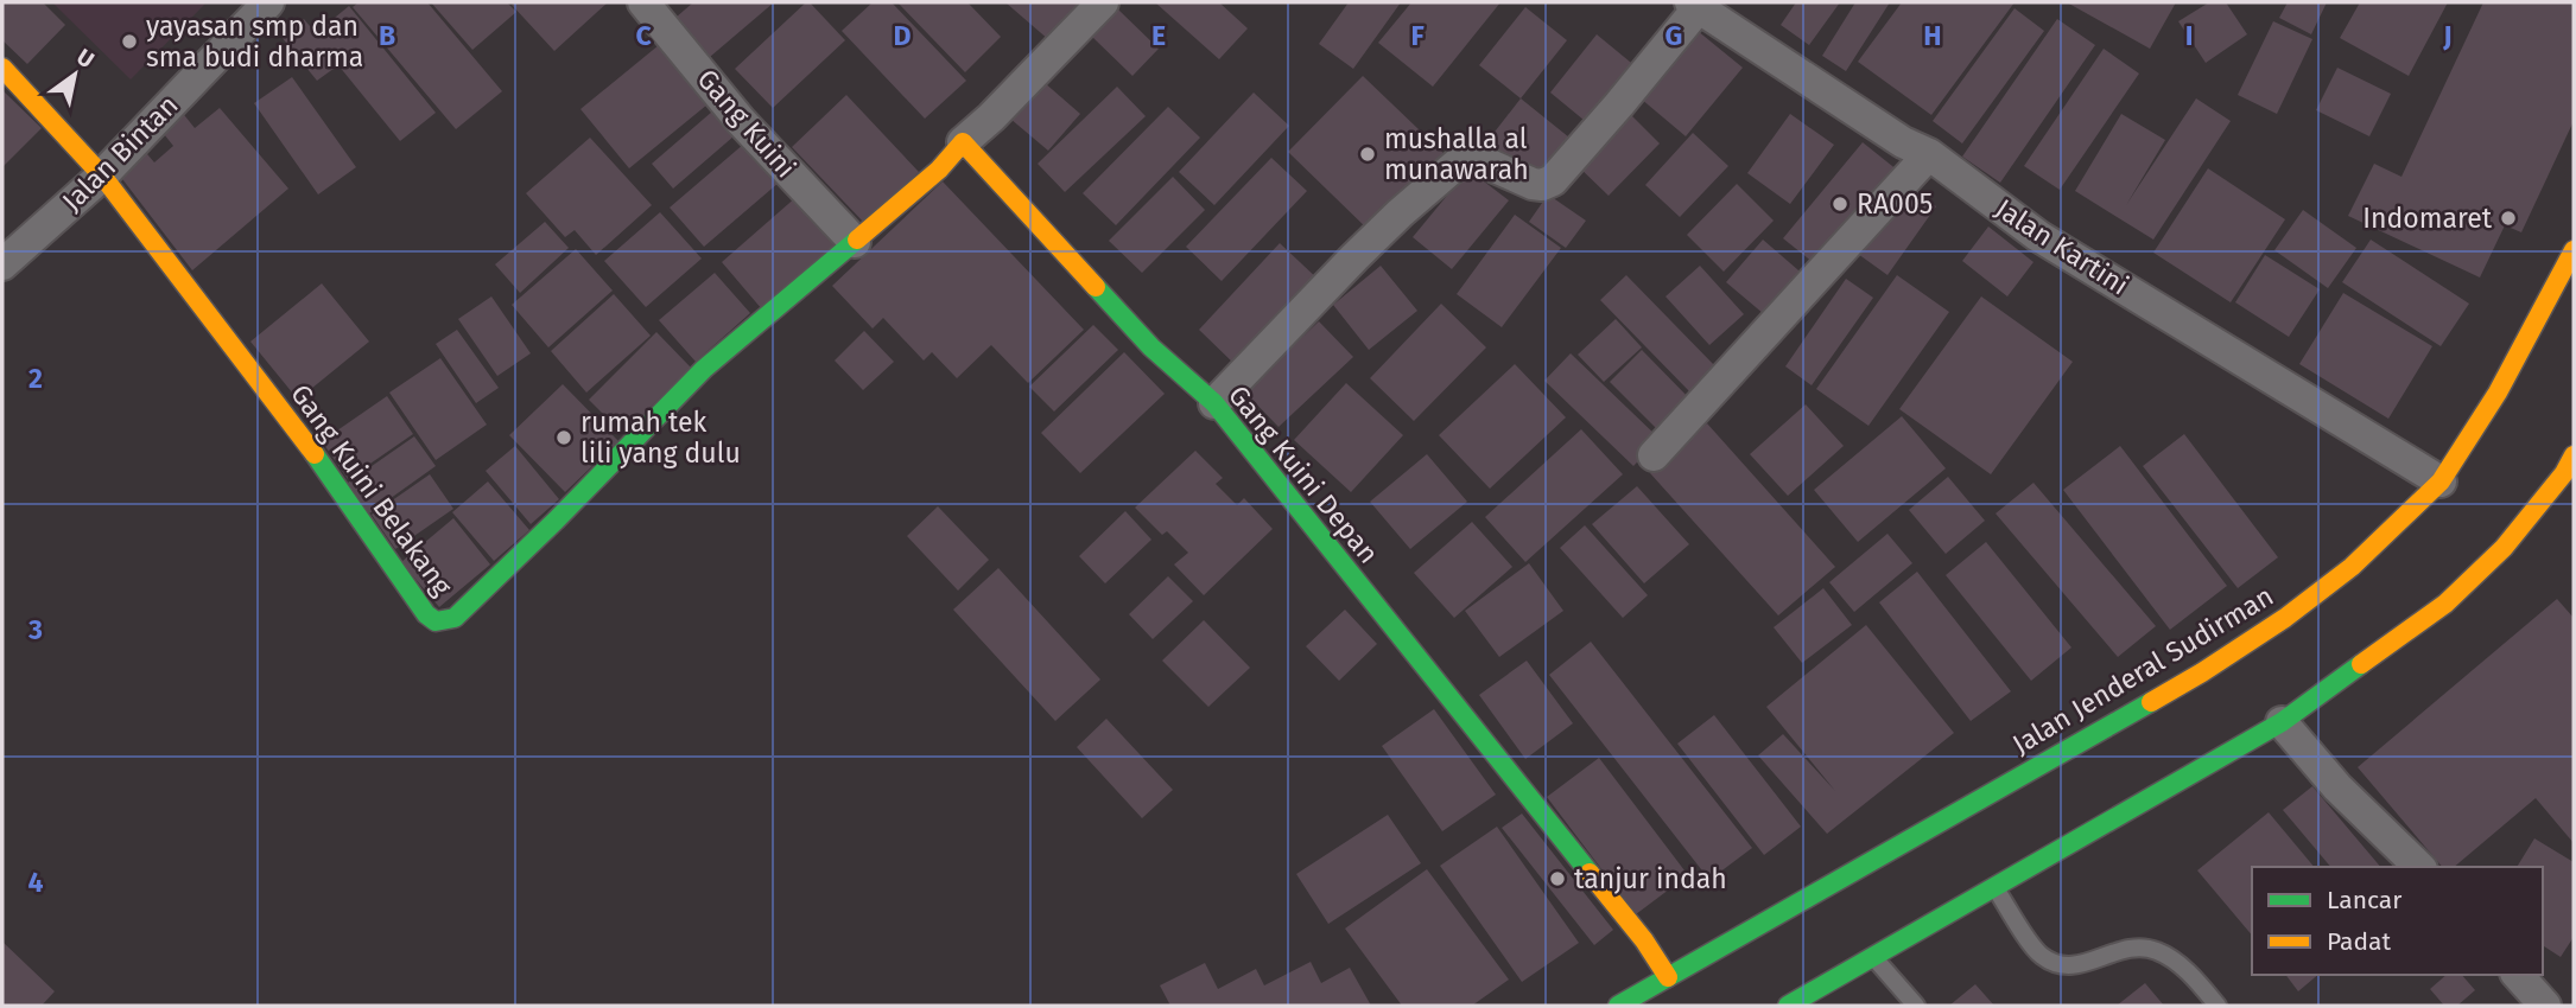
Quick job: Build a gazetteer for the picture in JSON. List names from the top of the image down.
{
  "streets": {
    "street": [
      "Gang Kuini",
      "Jalan Bintan",
      "Jalan Kartini",
      "Gang Kuini Depan",
      "Gang Kuini Belakang",
      "Jalan Jenderal Sudirman"
    ]
  },
  "crossings": [
    ["Gang Kuini", "Gang Kuini Belakang"],
    ["Jalan Bintan", "Gang Kuini Belakang"],
    ["Jalan Kartini", "Jalan Jenderal Sudirman"],
    ["Gang Kuini Depan", "Jalan Jenderal Sudirman"]
  ],
  "places": [
    "yayasan smp dan sma budi dharma",
    "mushalla al munawarah",
    "RA005",
    "Indomaret",
    "rumah tek lili yang dulu",
    "tanjur indah"
  ],
  "legend": ["Lancar", "Padat"],
  "north": "top right",
  "grid": {
    "columns": [
      "B",
      "C",
      "D",
      "E",
      "F",
      "G",
      "H",
      "I",
      "J"
    ],
    "rows": ["2", "3", "4"]
  }
}
